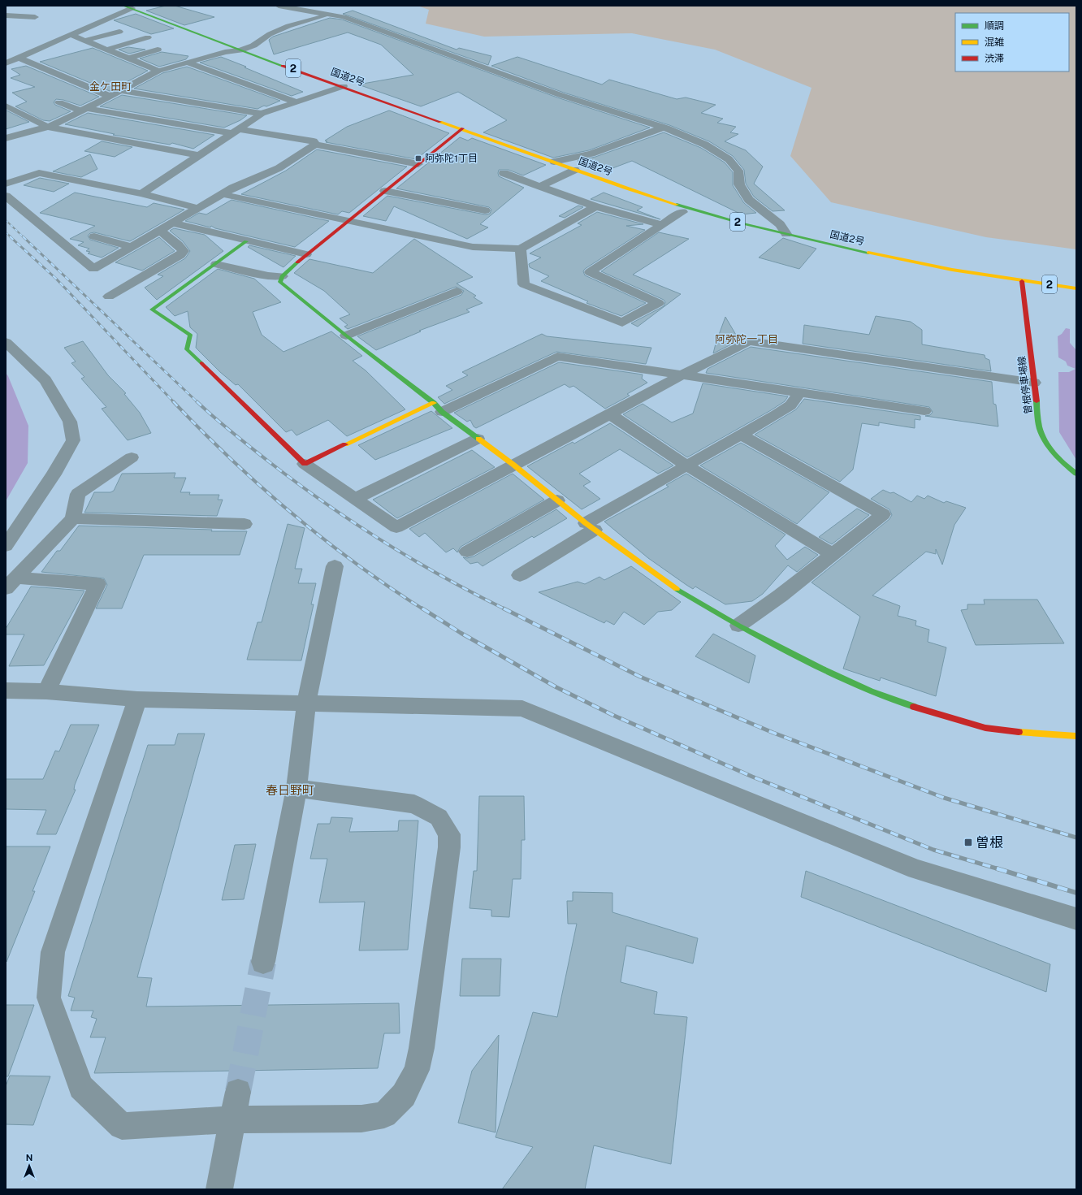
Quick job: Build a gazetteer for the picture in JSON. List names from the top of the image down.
{
  "streets": {
    "main road": ["2", "国道2号", "曽根停車場線"]
  },
  "crossings": [
    ["国道2号", "曽根停車場線"]
  ],
  "districts": ["金ケ田町", "阿弥陀一丁目", "春日野町"],
  "places": {
    "transit": ["阿弥陀1丁目", "曽根"]
  },
  "legend": ["順調", "混雑", "渋滞"],
  "north": "top"
}
